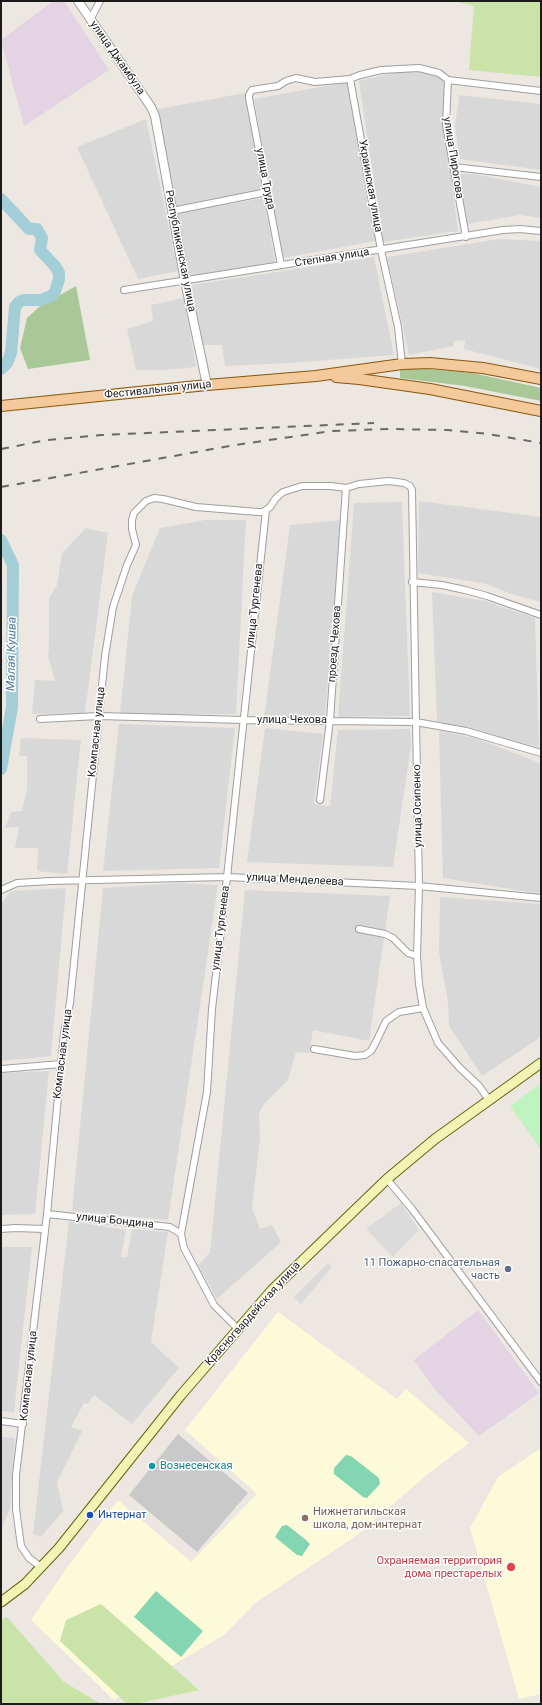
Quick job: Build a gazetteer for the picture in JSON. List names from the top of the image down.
{
  "streets": {
    "main road": ["Фестивальная улица", "Красногвардейская улица"],
    "street": [
      "улица Джамбула",
      "улица Пирогова",
      "улица Труда",
      "Украинская улица",
      "Республиканская улица",
      "Степная улица",
      "улица Тургенева",
      "проезд Чехова",
      "улица Чехова",
      "Компасная улица",
      "улица Осипенко",
      "улица Менделеева",
      "улица Бондина"
    ]
  },
  "crossings": [
    ["улица Джамбула", "Республиканская улица"],
    ["улица Пирогова", "Степная улица"],
    ["улица Труда", "Украинская улица"],
    ["улица Труда", "Степная улица"],
    ["Украинская улица", "Степная улица"],
    ["Украинская улица", "Фестивальная улица"],
    ["Республиканская улица", "Степная улица"],
    ["Республиканская улица", "Фестивальная улица"],
    ["улица Тургенева", "улица Чехова"],
    ["улица Тургенева", "Компасная улица"],
    ["улица Тургенева", "улица Менделеева"],
    ["улица Тургенева", "улица Бондина"],
    ["улица Тургенева", "Красногвардейская улица"],
    ["проезд Чехова", "улица Чехова"],
    ["проезд Чехова", "улица Осипенко"],
    ["улица Чехова", "Компасная улица"],
    ["улица Чехова", "улица Осипенко"],
    ["Компасная улица", "улица Менделеева"],
    ["Компасная улица", "улица Бондина"],
    ["Компасная улица", "Красногвардейская улица"],
    ["улица Осипенко", "улица Менделеева"],
    ["улица Осипенко", "Красногвардейская улица"]
  ],
  "water": ["Малая Кушва"],
  "places": [
    "11 Пожарно-спасательная часть",
    "Вознесенская",
    "Интернат",
    "Нижнетагильская школа, дом-интернат",
    "Охраняемая территория дома престарелых"
  ]
}
